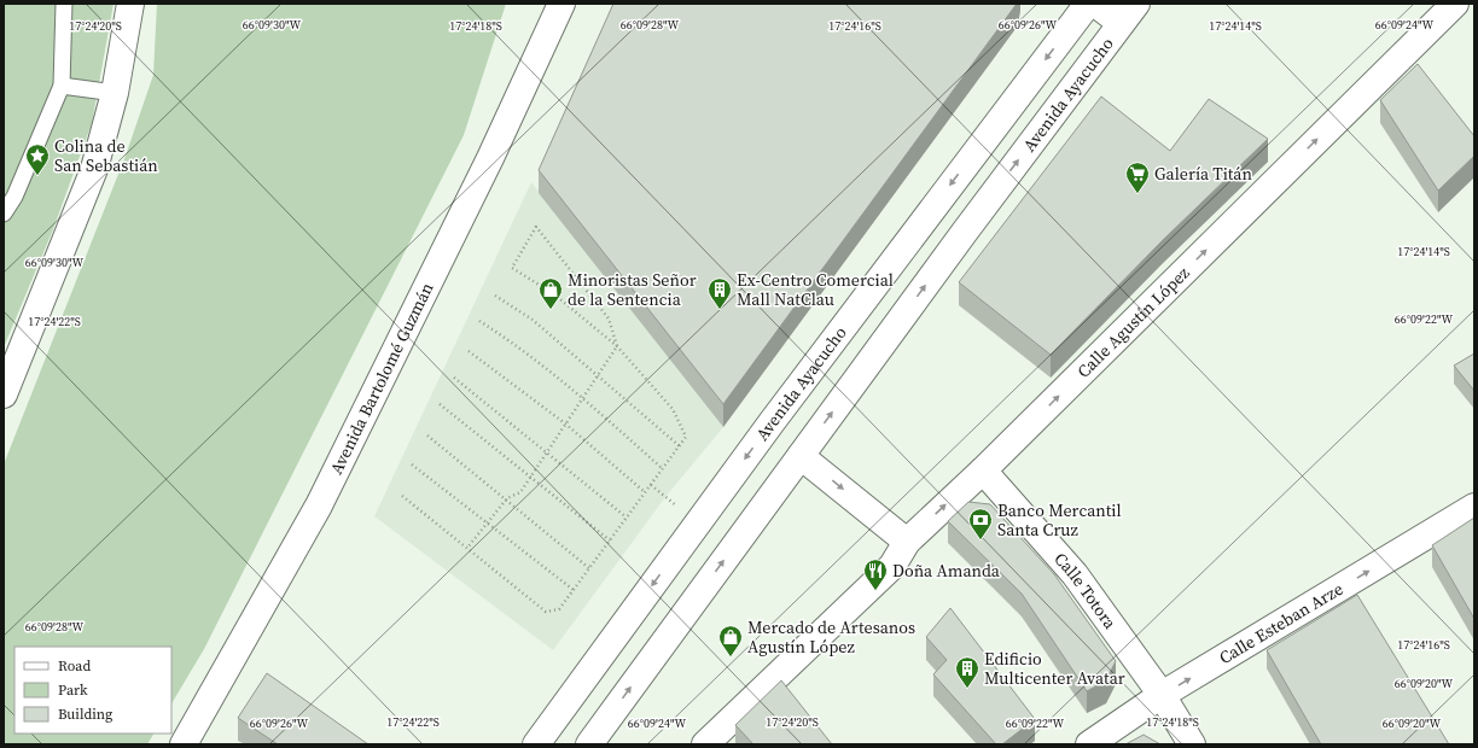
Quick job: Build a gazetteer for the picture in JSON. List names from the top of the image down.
{
  "streets": {
    "street": [
      "Avenida Ayacucho",
      "Calle Agustín López",
      "Avenida Bartolomé Guzmán",
      "Calle Totora",
      "Calle Esteban Arze"
    ]
  },
  "crossings": [
    ["Calle Agustín López", "Calle Totora"],
    ["Calle Totora", "Calle Esteban Arze"]
  ],
  "one_way": ["Calle Agustín López", "Calle Esteban Arze"],
  "places": {
    "place": ["Colina de San Sebastián"],
    "supermarket": ["Galería Titán"],
    "shop": ["Minoristas Señor de la Sentencia", "Mercado de Artesanos Agustín López"],
    "building": ["Ex-Centro Comercial Mall NatClau", "Edificio Multicenter Avatar"],
    "bank": ["Banco Mercantil Santa Cruz"],
    "restaurant": ["Doña Amanda"]
  },
  "legend": ["Road", "Park", "Building"],
  "coordinates": [
    "66°09'30\"W",
    "66°09'28\"W",
    "66°09'26\"W",
    "66°09'24\"W",
    "17°24'20\"S",
    "17°24'18\"S",
    "17°24'16\"S",
    "17°24'14\"S",
    "66°09'22\"W",
    "17°24'22\"S",
    "66°09'20\"W"
  ]
}
